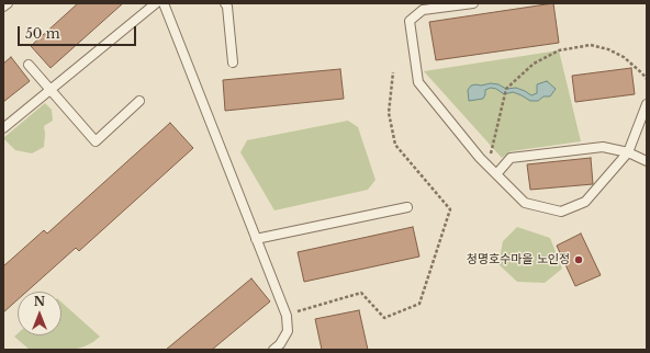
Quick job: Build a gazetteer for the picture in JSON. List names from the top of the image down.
{
  "places": ["청명호수마을 노인정"],
  "scale_bar": "50 m",
  "north": "top"
}
